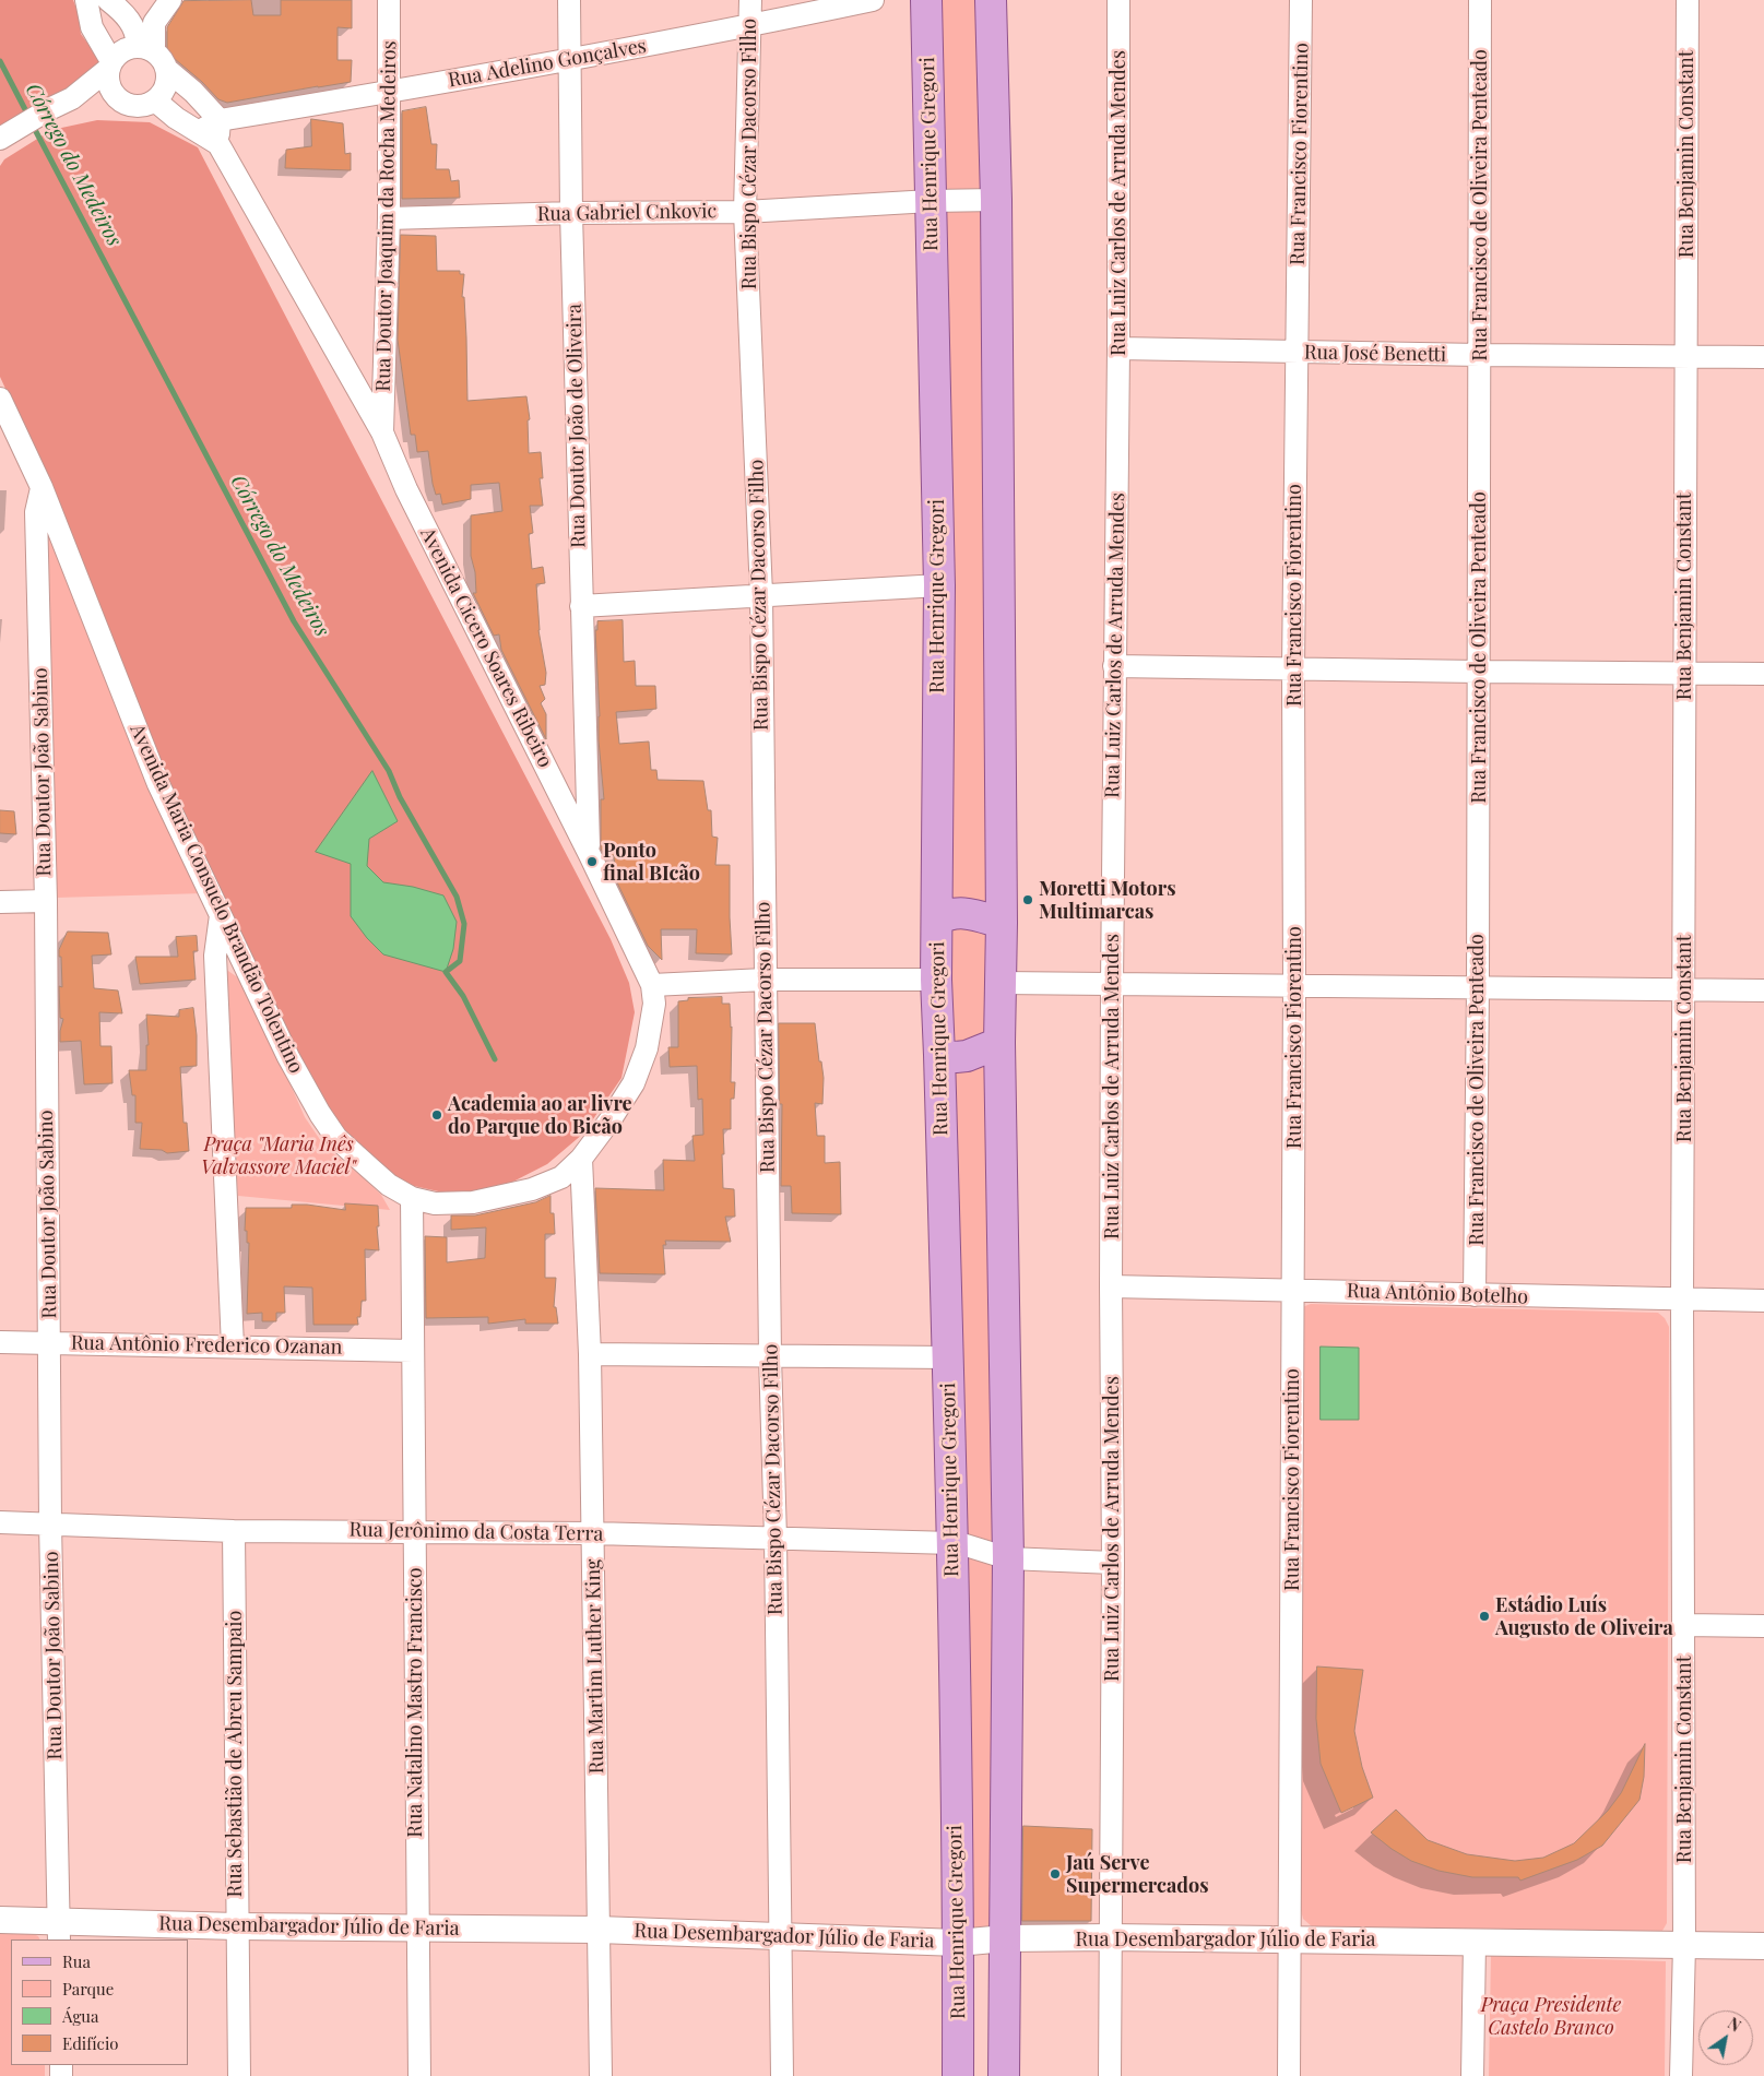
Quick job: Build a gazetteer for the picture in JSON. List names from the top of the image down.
{
  "streets": {
    "main road": ["Rua Henrique Gregori"],
    "street": [
      "Rua Adelino Gonçalves",
      "Rua Bispo Cézar Dacorso Filho",
      "Rua Francisco Fiorentino",
      "Rua Benjamin Constant",
      "Rua Luiz Carlos de Arruda Mendes",
      "Rua Francisco de Oliveira Penteado",
      "Rua Gabriel Cnkovic",
      "Rua Doutor Joaquim da Rocha Medeiros",
      "Rua José Benetti",
      "Rua Doutor João de Oliveira",
      "Avenida Cicero Soares Ribeiro",
      "Rua Doutor João Sabino",
      "Avenida Maria Consuelo Brandão Tolentino",
      "Rua Antônio Botelho",
      "Rua Antônio Frederico Ozanan",
      "Rua Jerônimo da Costa Terra",
      "Rua Martim Luther King",
      "Rua Natalino Mastro Francisco",
      "Rua Sebastião de Abreu Sampaio",
      "Rua Desembargador Júlio de Faria"
    ]
  },
  "crossings": [
    ["Rua Adelino Gonçalves", "Rua Bispo Cézar Dacorso Filho"],
    ["Rua Adelino Gonçalves", "Rua Doutor Joaquim da Rocha Medeiros"],
    ["Rua Adelino Gonçalves", "Rua Doutor João de Oliveira"],
    ["Rua Bispo Cézar Dacorso Filho", "Rua Gabriel Cnkovic"],
    ["Rua Bispo Cézar Dacorso Filho", "Rua Jerônimo da Costa Terra"],
    ["Rua Bispo Cézar Dacorso Filho", "Rua Desembargador Júlio de Faria"],
    ["Rua Henrique Gregori", "Rua Gabriel Cnkovic"],
    ["Rua Henrique Gregori", "Rua Jerônimo da Costa Terra"],
    ["Rua Henrique Gregori", "Rua Desembargador Júlio de Faria"],
    ["Rua Francisco Fiorentino", "Rua José Benetti"],
    ["Rua Francisco Fiorentino", "Rua Antônio Botelho"],
    ["Rua Francisco Fiorentino", "Rua Desembargador Júlio de Faria"],
    ["Rua Benjamin Constant", "Rua José Benetti"],
    ["Rua Benjamin Constant", "Rua Antônio Botelho"],
    ["Rua Benjamin Constant", "Rua Desembargador Júlio de Faria"],
    ["Rua Luiz Carlos de Arruda Mendes", "Rua José Benetti"],
    ["Rua Luiz Carlos de Arruda Mendes", "Rua Antônio Botelho"],
    ["Rua Luiz Carlos de Arruda Mendes", "Rua Jerônimo da Costa Terra"],
    ["Rua Luiz Carlos de Arruda Mendes", "Rua Desembargador Júlio de Faria"],
    ["Rua Francisco de Oliveira Penteado", "Rua José Benetti"],
    ["Rua Francisco de Oliveira Penteado", "Rua Antônio Botelho"],
    ["Rua Gabriel Cnkovic", "Rua Doutor Joaquim da Rocha Medeiros"],
    ["Rua Gabriel Cnkovic", "Rua Doutor João de Oliveira"],
    ["Rua Doutor Joaquim da Rocha Medeiros", "Avenida Cicero Soares Ribeiro"],
    ["Rua Doutor João de Oliveira", "Avenida Cicero Soares Ribeiro"],
    ["Avenida Cicero Soares Ribeiro", "Avenida Maria Consuelo Brandão Tolentino"],
    ["Avenida Cicero Soares Ribeiro", "Rua Martim Luther King"],
    ["Rua Doutor João Sabino", "Avenida Maria Consuelo Brandão Tolentino"],
    ["Rua Doutor João Sabino", "Rua Antônio Frederico Ozanan"],
    ["Rua Doutor João Sabino", "Rua Jerônimo da Costa Terra"],
    ["Rua Doutor João Sabino", "Rua Desembargador Júlio de Faria"],
    ["Avenida Maria Consuelo Brandão Tolentino", "Rua Martim Luther King"],
    ["Avenida Maria Consuelo Brandão Tolentino", "Rua Natalino Mastro Francisco"],
    ["Rua Antônio Frederico Ozanan", "Rua Natalino Mastro Francisco"],
    ["Rua Jerônimo da Costa Terra", "Rua Martim Luther King"],
    ["Rua Jerônimo da Costa Terra", "Rua Natalino Mastro Francisco"],
    ["Rua Jerônimo da Costa Terra", "Rua Sebastião de Abreu Sampaio"],
    ["Rua Martim Luther King", "Rua Desembargador Júlio de Faria"],
    ["Rua Natalino Mastro Francisco", "Rua Desembargador Júlio de Faria"],
    ["Rua Sebastião de Abreu Sampaio", "Rua Desembargador Júlio de Faria"]
  ],
  "water": ["Córrego do Medeiros"],
  "parks": ["Praça \"Maria Inês Valvassore Maciel\"", "Praça Presidente Castelo Branco"],
  "places": [
    "Ponto final BIcão",
    "Moretti Motors Multimarcas",
    "Academia ao ar livre do Parque do Bicão",
    "Estádio Luís Augusto de Oliveira",
    "Jaú Serve Supermercados"
  ],
  "legend": [
    "Rua",
    "Parque",
    "Água",
    "Edifício"
  ],
  "north": "top right"
}
